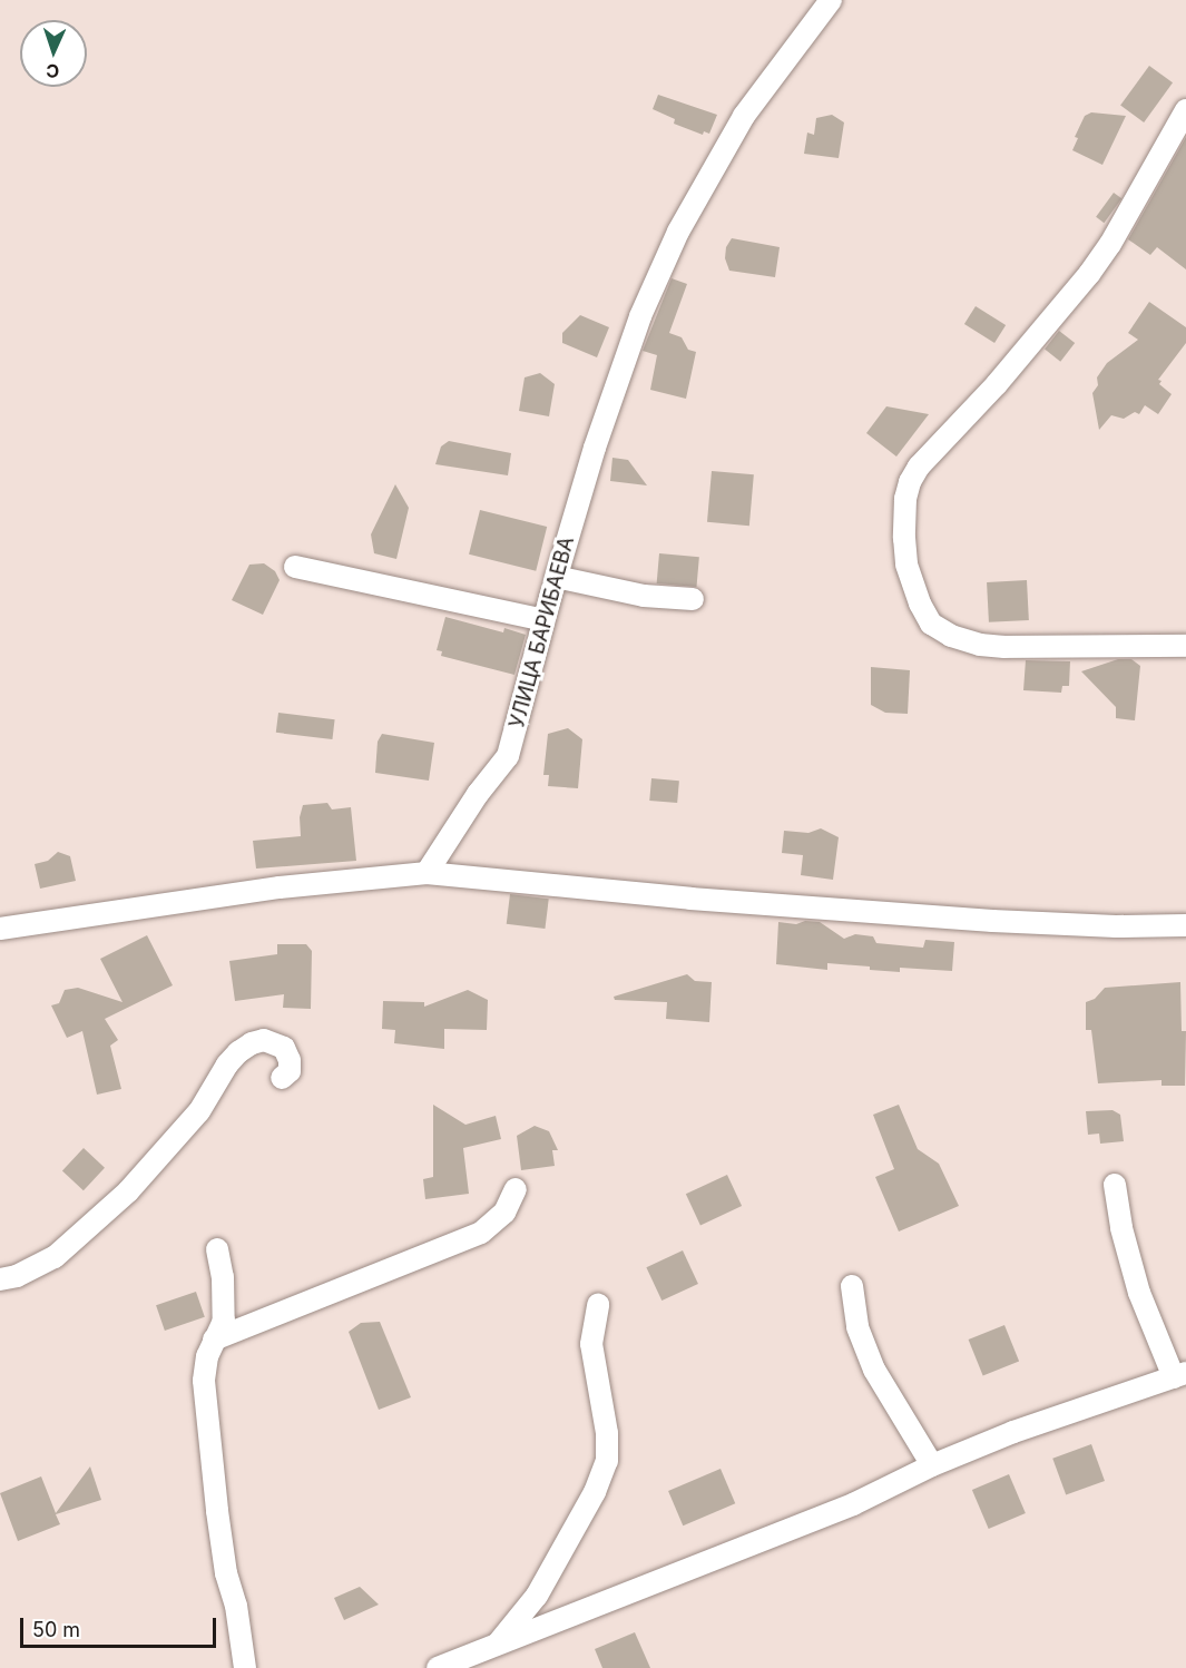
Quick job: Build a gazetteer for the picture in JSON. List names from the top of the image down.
{
  "streets": {
    "street": ["УЛИЦА БАРИБАЕВА"]
  },
  "scale_bar": "50 m",
  "north": "bottom"
}
